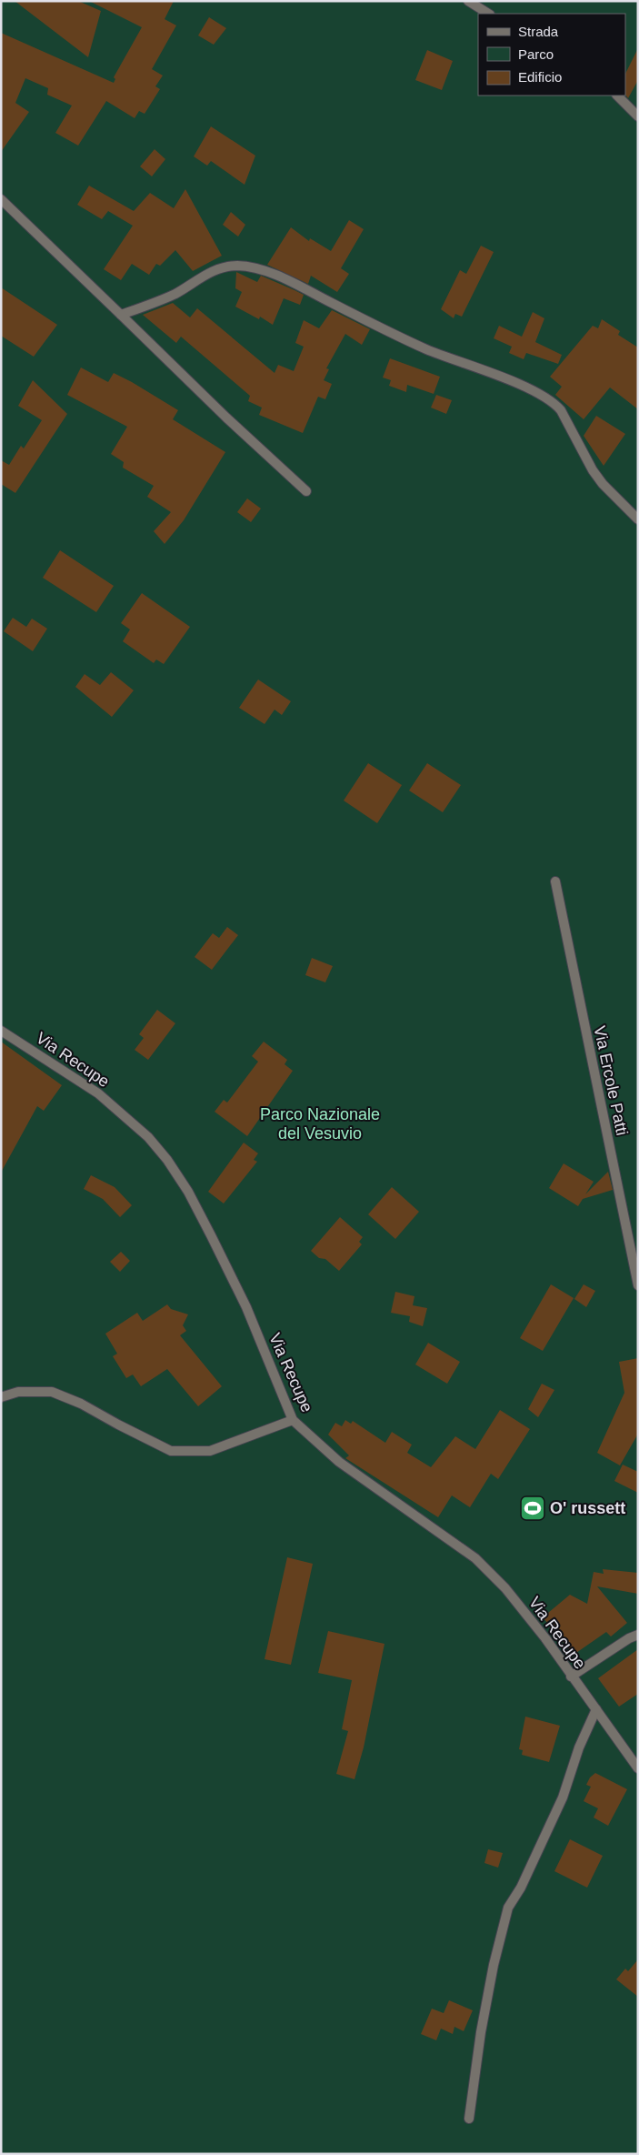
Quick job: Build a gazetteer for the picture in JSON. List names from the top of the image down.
{
  "streets": {
    "street": ["Via Recupe", "Via Ercole Patti"]
  },
  "parks": ["Parco Nazionale del Vesuvio"],
  "places": {
    "sports": ["O' russett"]
  },
  "legend": ["Strada", "Parco", "Edificio"]
}
